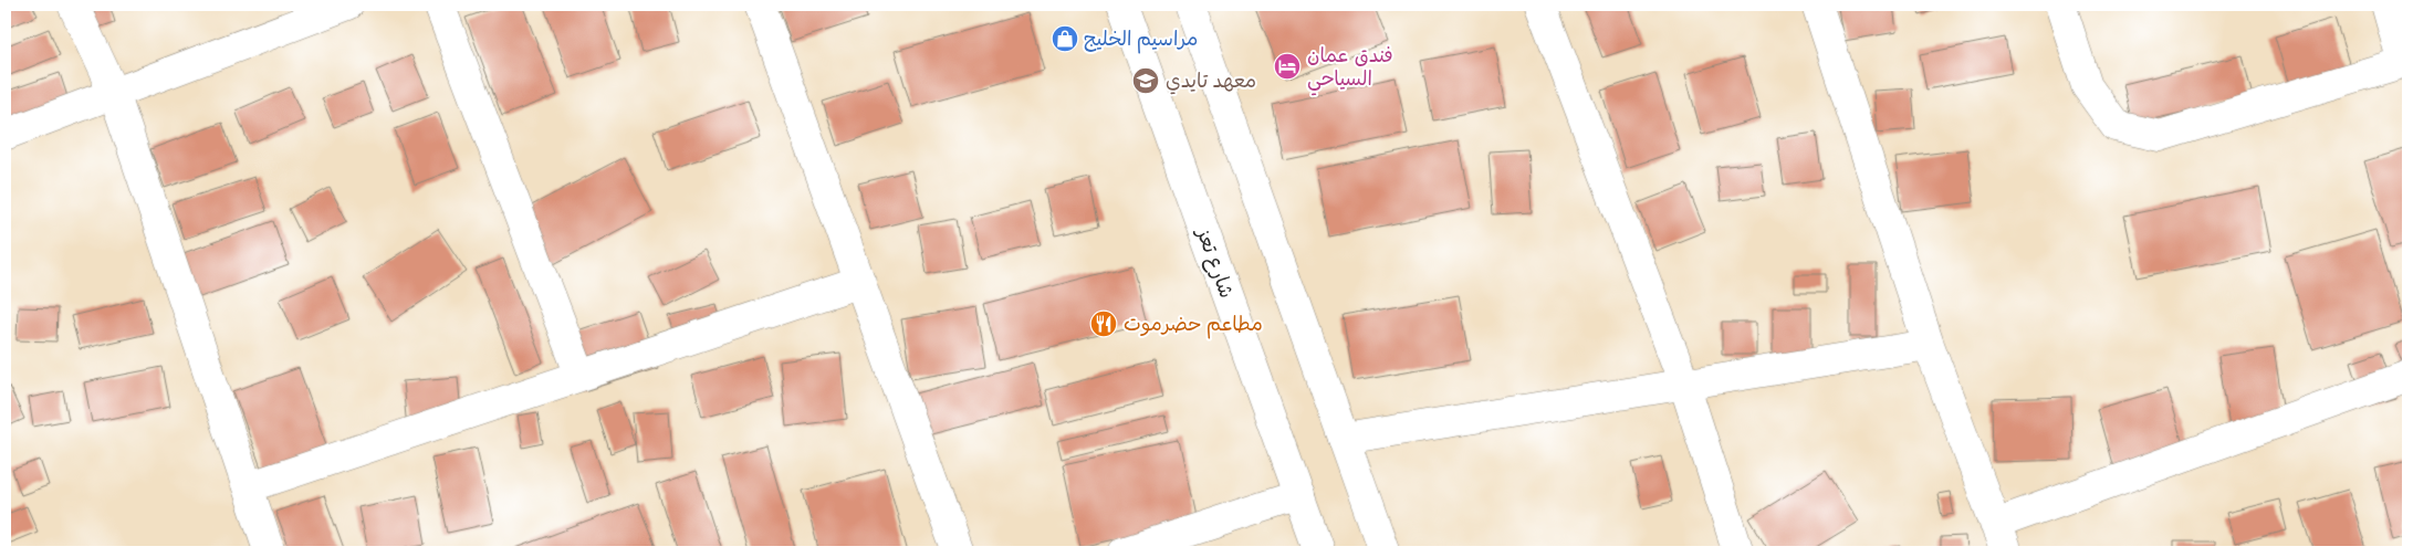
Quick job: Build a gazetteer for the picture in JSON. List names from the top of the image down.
{
  "streets": {
    "main road": ["شارع تعز"]
  },
  "places": {
    "shop": ["مراسيم الخليج"],
    "hotel": ["فندق عمان السياحي"],
    "school or university": ["معهد تايدي"],
    "restaurant": ["مطاعم حضرموت"]
  }
}
